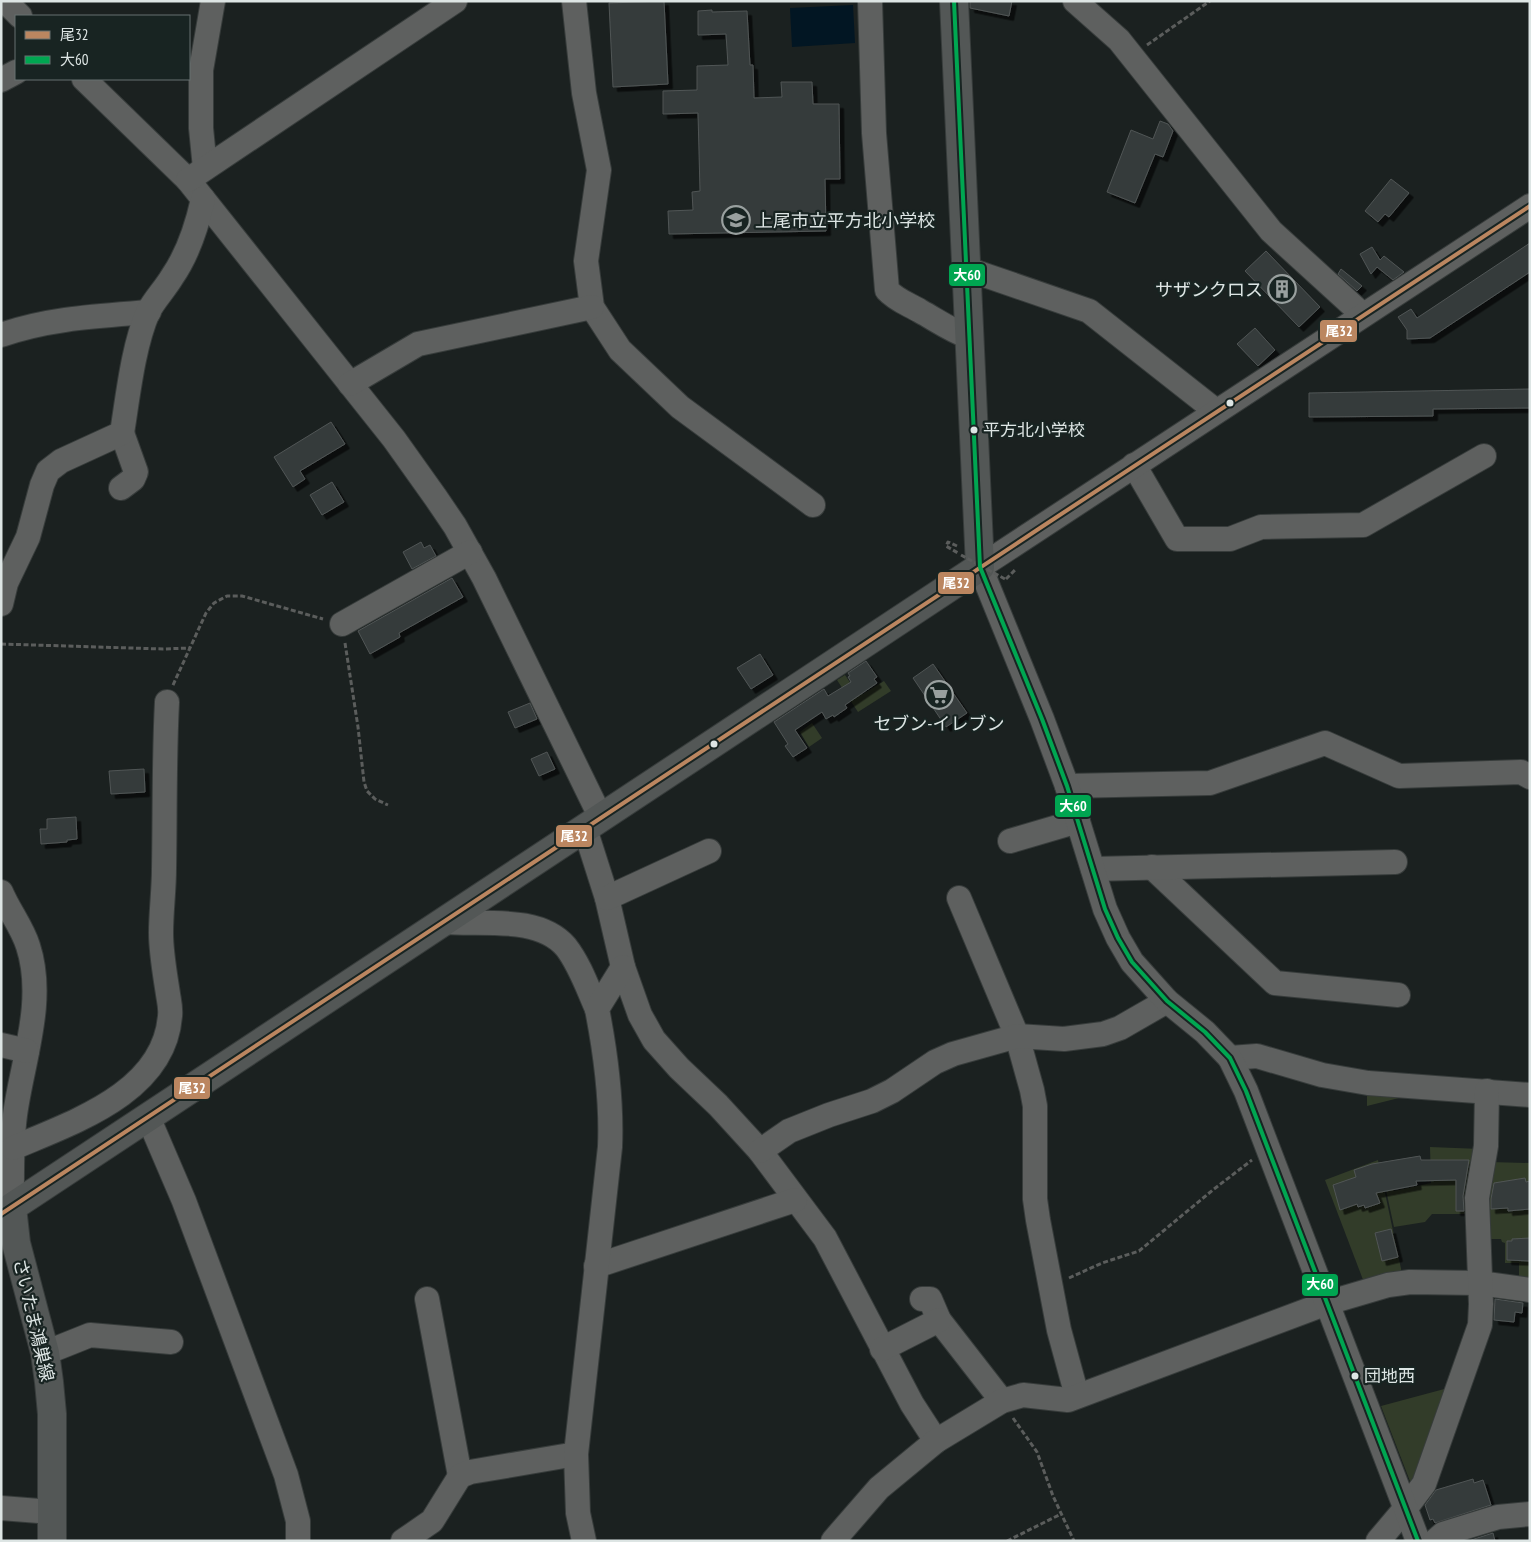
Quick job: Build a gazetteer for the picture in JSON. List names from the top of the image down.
{
  "streets": {
    "main road": ["さいたま鴻巣線"]
  },
  "places": {
    "school or university": ["上尾市立平方北小学校"],
    "building": ["サザンクロス"],
    "other": ["平方北小学校", "団地西"],
    "supermarket": ["セブン-イレブン"]
  },
  "lines": ["transit line 大60", "transit line 尾32"],
  "legend": ["尾32", "大60"]
}
